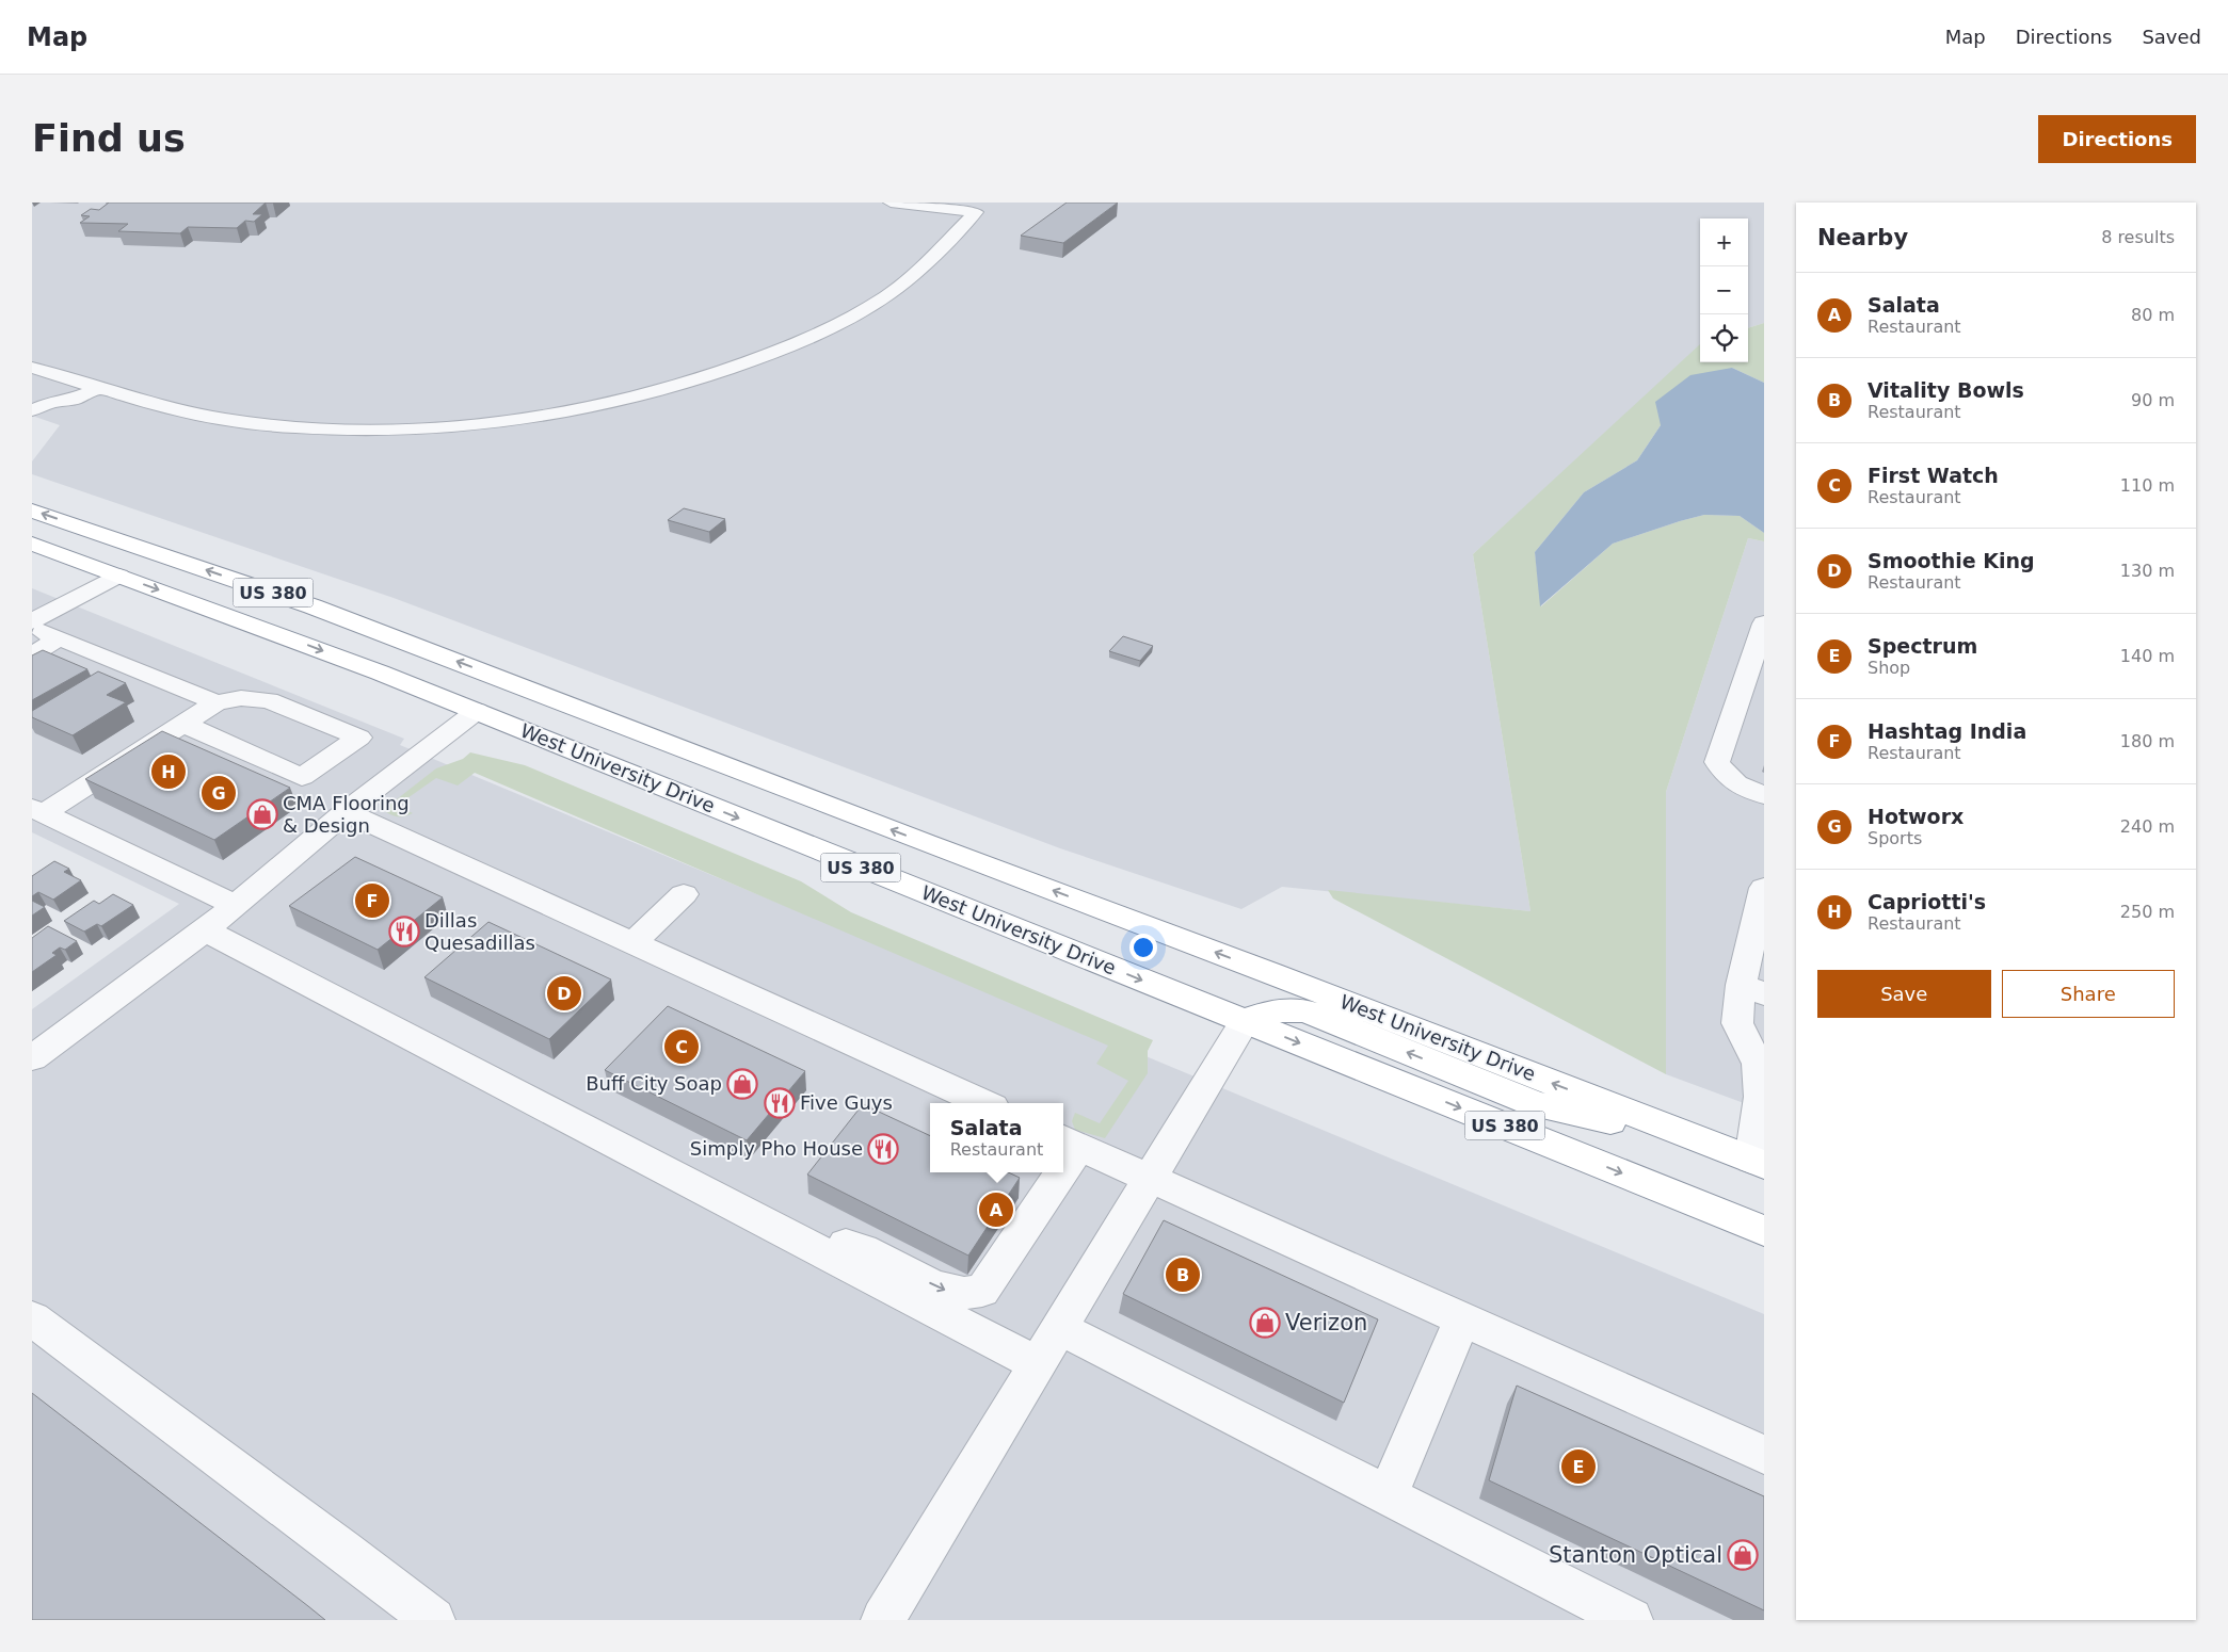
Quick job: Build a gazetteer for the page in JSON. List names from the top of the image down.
{
  "streets": {
    "highway": ["US 380", "West University Drive"]
  },
  "places": {
    "shop": [
      "CMA Flooring & Design",
      "Buff City Soap",
      "Verizon",
      "Stanton Optical"
    ],
    "restaurant": ["Dillas Quesadillas", "Five Guys", "Simply Pho House"]
  },
  "page": {
    "header": "Map",
    "nav": ["Map", "Directions", "Saved"],
    "buttons": [
      "Directions",
      ["Save", "Share"]
    ],
    "title": "Find us",
    "heading": ["Nearby", "8 results"],
    "map_buttons": ["+", "−"],
    "list": [
      {
        "mark": "A",
        "name": "Salata",
        "note": "Restaurant",
        "value": "80 m"
      },
      {
        "mark": "B",
        "name": "Vitality Bowls",
        "note": "Restaurant",
        "value": "90 m"
      },
      {
        "mark": "C",
        "name": "First Watch",
        "note": "Restaurant",
        "value": "110 m"
      },
      {
        "mark": "D",
        "name": "Smoothie King",
        "note": "Restaurant",
        "value": "130 m"
      },
      {
        "mark": "E",
        "name": "Spectrum",
        "note": "Shop",
        "value": "140 m"
      },
      {
        "mark": "F",
        "name": "Hashtag India",
        "note": "Restaurant",
        "value": "180 m"
      },
      {
        "mark": "G",
        "name": "Hotworx",
        "note": "Sports",
        "value": "240 m"
      },
      {
        "mark": "H",
        "name": "Capriotti's",
        "note": "Restaurant",
        "value": "250 m"
      }
    ],
    "pins": [
      "H",
      "G",
      "F",
      "D",
      "C",
      "A",
      "B",
      "E"
    ],
    "popup": ["Salata", "Restaurant"]
  }
}
